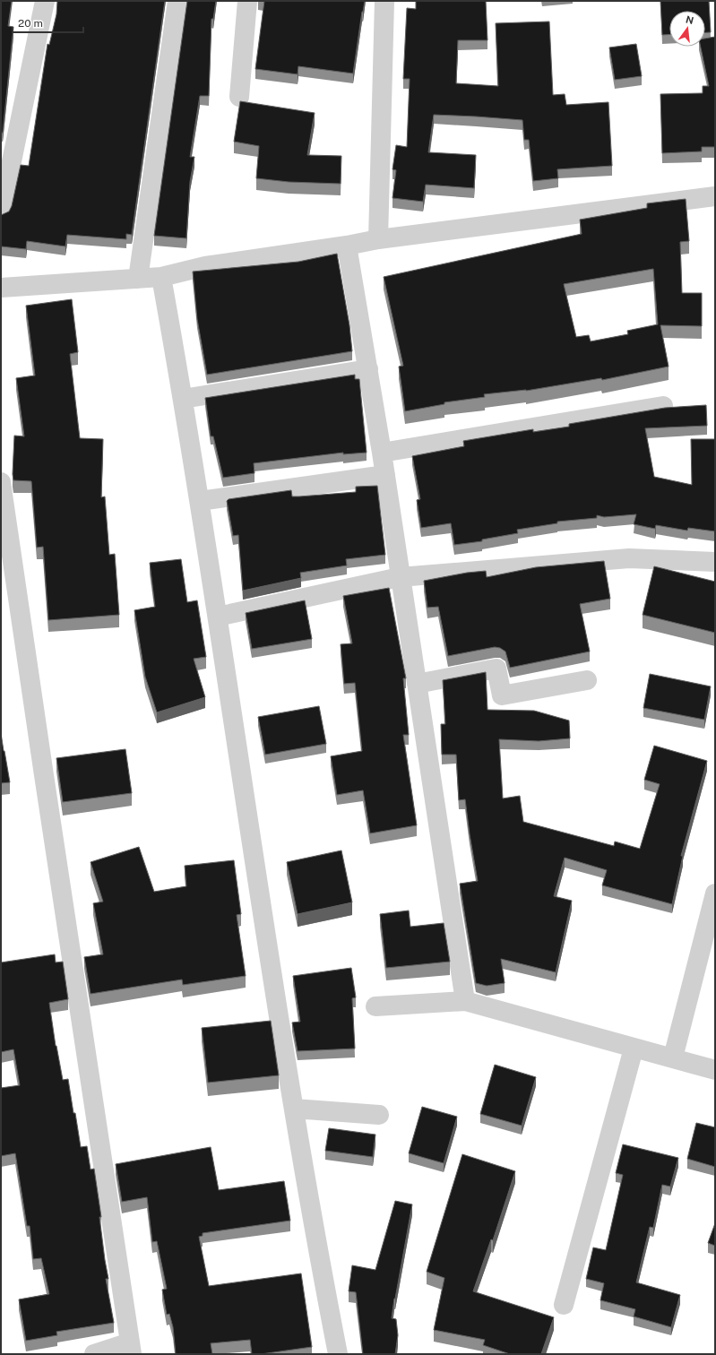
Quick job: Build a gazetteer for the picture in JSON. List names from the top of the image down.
{
  "scale_bar": "20 m",
  "north": "top"
}
